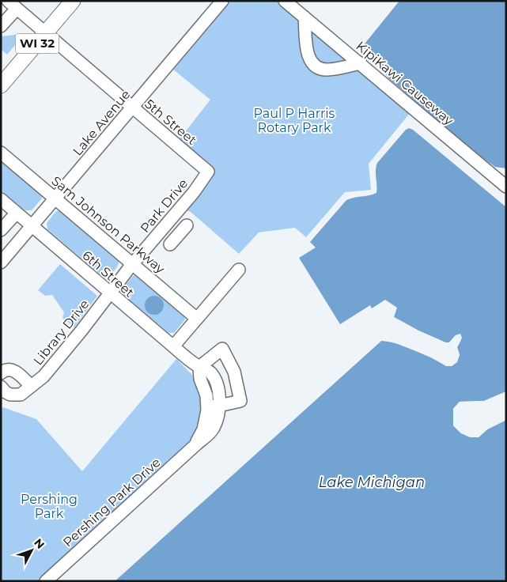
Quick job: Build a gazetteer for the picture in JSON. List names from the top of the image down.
{
  "streets": {
    "main road": ["WI 32"],
    "street": [
      "KipiKawi Causeway",
      "5th Street",
      "Lake Avenue",
      "Park Drive",
      "Sam Johnson Parkway",
      "6th Street",
      "Library Drive",
      "Pershing Park Drive"
    ]
  },
  "crossings": [
    ["WI 32", "5th Street"],
    ["5th Street", "Lake Avenue"],
    ["5th Street", "Park Drive"],
    ["Lake Avenue", "Sam Johnson Parkway"],
    ["Lake Avenue", "6th Street"],
    ["Park Drive", "Sam Johnson Parkway"],
    ["Park Drive", "6th Street"],
    ["Park Drive", "Library Drive"],
    ["6th Street", "Library Drive"],
    ["6th Street", "Pershing Park Drive"]
  ],
  "water": ["Lake Michigan"],
  "parks": ["Paul P Harris Rotary Park", "Pershing Park"],
  "north": "top right"
}
